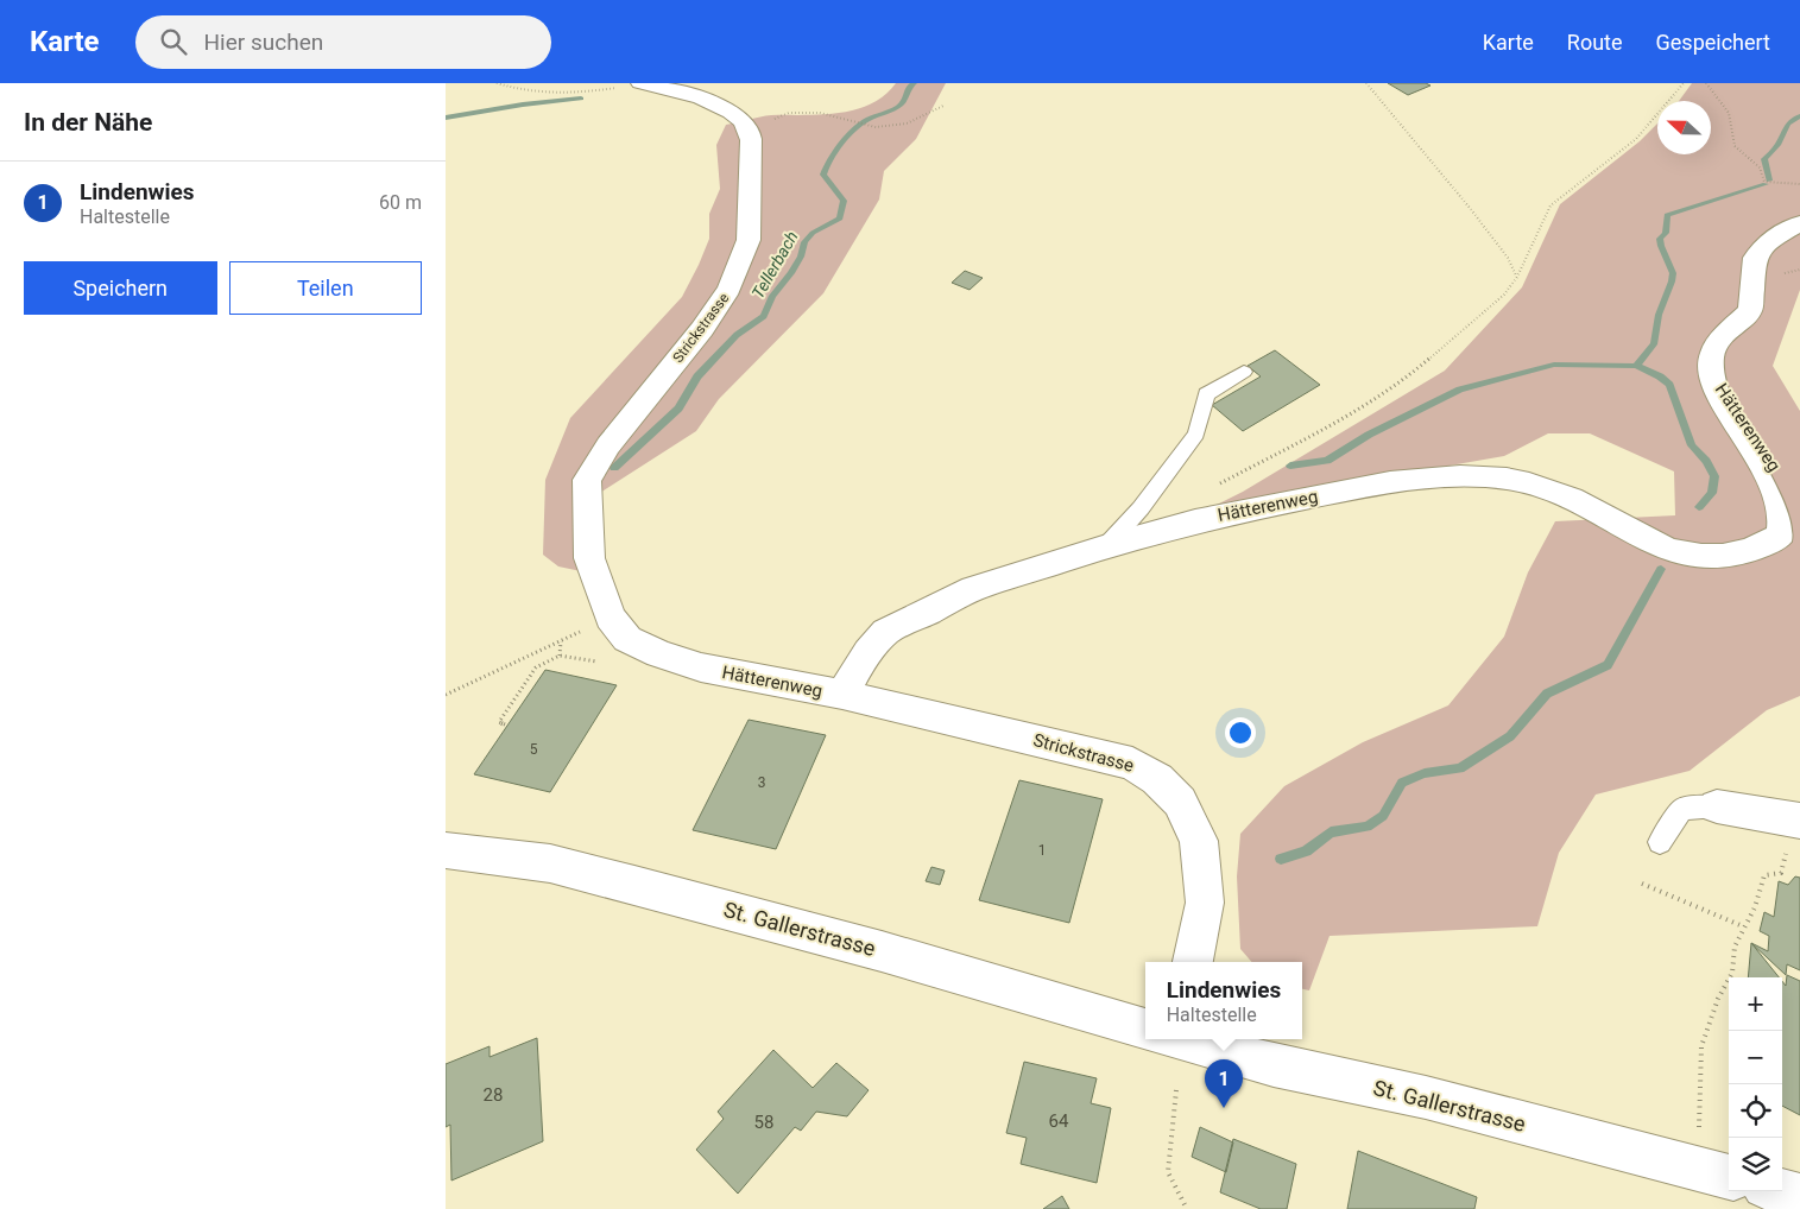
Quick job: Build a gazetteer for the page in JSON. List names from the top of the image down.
{
  "streets": {
    "street": ["Strickstrasse", "Hätterenweg", "St. Gallerstrasse"]
  },
  "crossings": [
    ["Strickstrasse", "Hätterenweg"]
  ],
  "water": ["Tellerbach"],
  "house_numbers": [
    "5",
    "3",
    "1",
    "28",
    "64",
    "58"
  ],
  "north": "left",
  "page": {
    "header": "Karte",
    "search": "Hier suchen",
    "nav": ["Karte", "Route", "Gespeichert"],
    "heading": "In der Nähe",
    "list": [
      {
        "mark": "1",
        "name": "Lindenwies",
        "note": "Haltestelle",
        "value": "60 m"
      }
    ],
    "buttons": ["Speichern", "Teilen"],
    "popup": ["Lindenwies", "Haltestelle"],
    "map_buttons": ["+", "−"],
    "pins": "1"
  }
}
